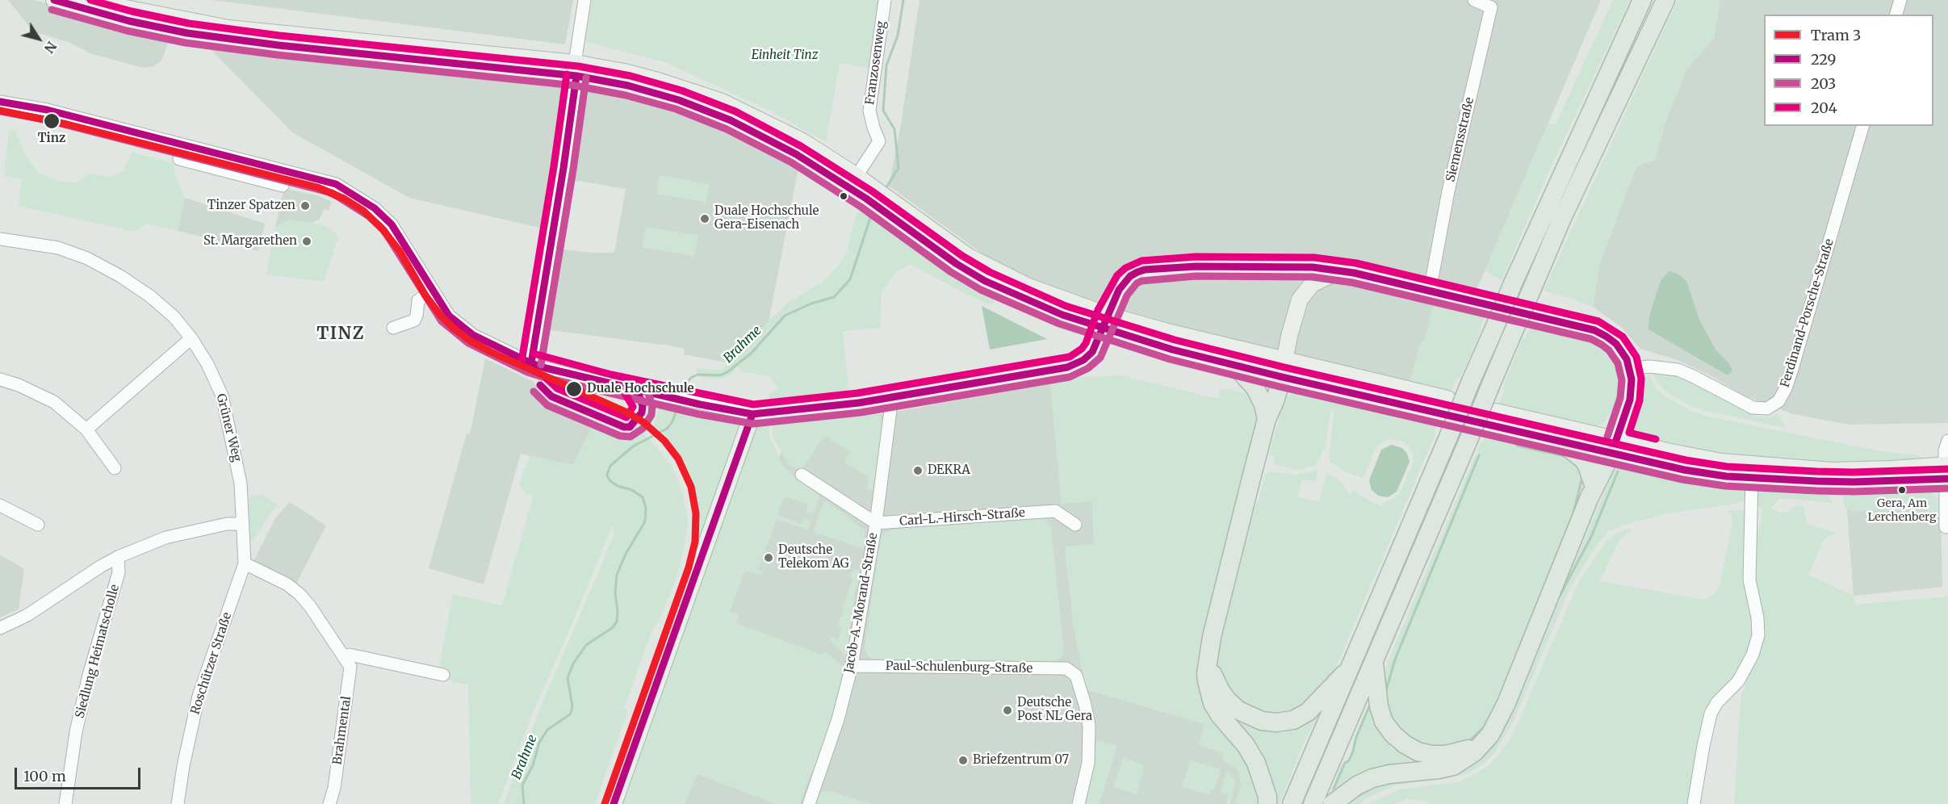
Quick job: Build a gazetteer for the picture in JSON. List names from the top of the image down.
{
  "streets": {
    "street": [
      "Franzosenweg",
      "Siemensstraße",
      "Ferdinand-Porsche-Straße",
      "Grüner Weg",
      "Carl-L.-Hirsch-Straße",
      "Jacob-A.-Morand-Straße",
      "Siedlung Heimatscholle",
      "Roschützer Straße",
      "Paul-Schulenburg-Straße",
      "Brahmental"
    ]
  },
  "crossings": [
    ["Grüner Weg", "Roschützer Straße"],
    ["Carl-L.-Hirsch-Straße", "Jacob-A.-Morand-Straße"],
    ["Jacob-A.-Morand-Straße", "Paul-Schulenburg-Straße"],
    ["Roschützer Straße", "Brahmental"]
  ],
  "districts": ["TINZ"],
  "water": ["Brahme"],
  "parks": ["Einheit Tinz"],
  "places": [
    "Tinz",
    "Tinzer Spatzen",
    "Duale Hochschule Gera-Eisenach",
    "St. Margarethen",
    "Duale Hochschule",
    "DEKRA",
    "Gera, Am Lerchenberg",
    "Deutsche Telekom AG",
    "Deutsche Post NL Gera",
    "Briefzentrum 07"
  ],
  "lines": [
    "transit line 229",
    "transit line 204",
    "transit line 203",
    "tram line 3"
  ],
  "legend": [
    "Tram 3",
    "229",
    "203",
    "204"
  ],
  "scale_bar": "100 m",
  "north": "bottom right"
}
